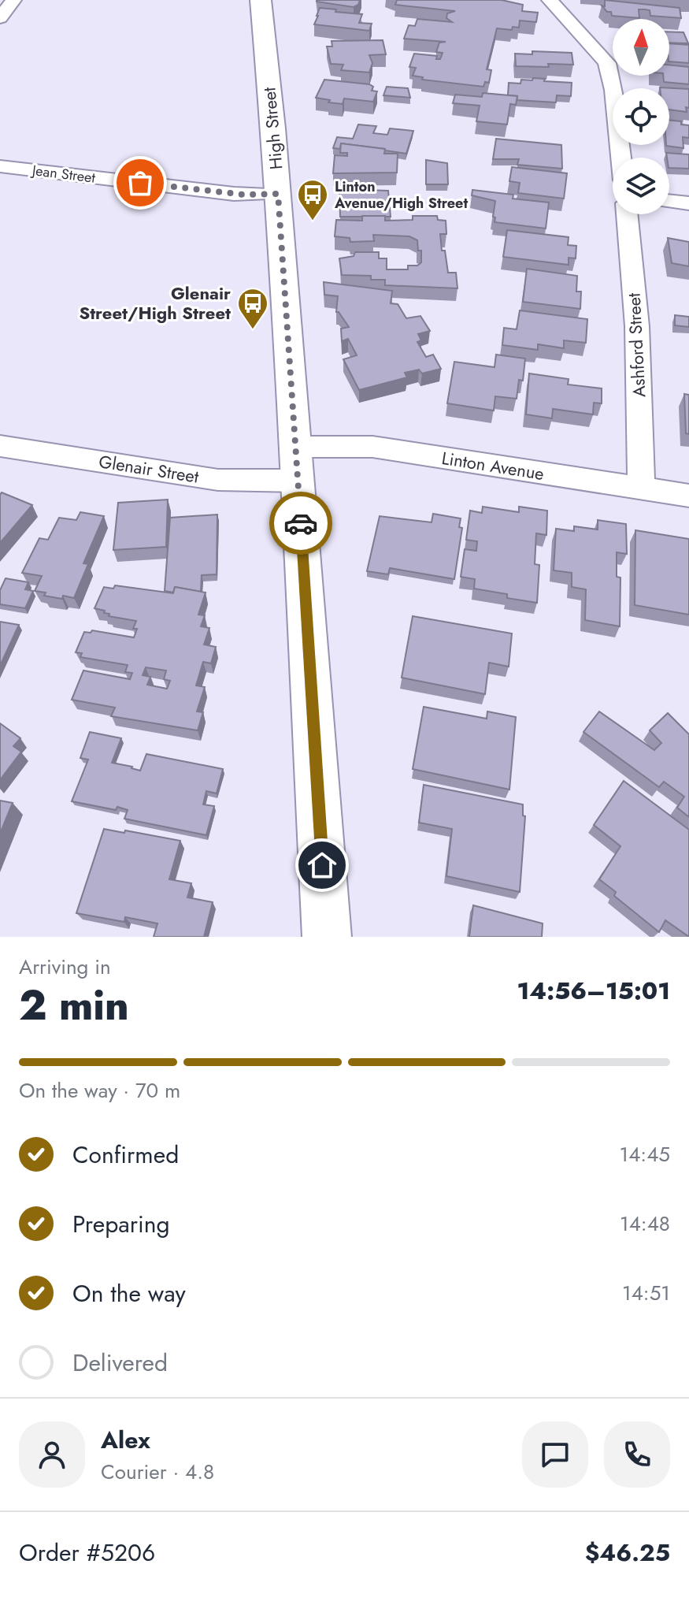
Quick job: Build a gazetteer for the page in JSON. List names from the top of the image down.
{
  "streets": {
    "main road": ["High Street"],
    "street": [
      "Jean Street",
      "Ashford Street",
      "Linton Avenue",
      "Glenair Street"
    ]
  },
  "crossings": [
    ["High Street", "Jean Street"],
    ["High Street", "Linton Avenue"],
    ["High Street", "Glenair Street"],
    ["Ashford Street", "Linton Avenue"]
  ],
  "places": {
    "bus stop": ["Linton Avenue/High Street", "Glenair Street/High Street"]
  },
  "north": "top",
  "page": {
    "heading": ["2 min", "Arriving in", "14:56–15:01"],
    "panel": [
      "Alex",
      "Courier · 4.8",
      "Order #5206",
      "$46.25"
    ],
    "bar": "On the way · 70 m",
    "list": [
      ["Confirmed", "14:45"],
      ["Preparing", "14:48"],
      ["On the way", "14:51"],
      "Delivered"
    ]
  }
}
